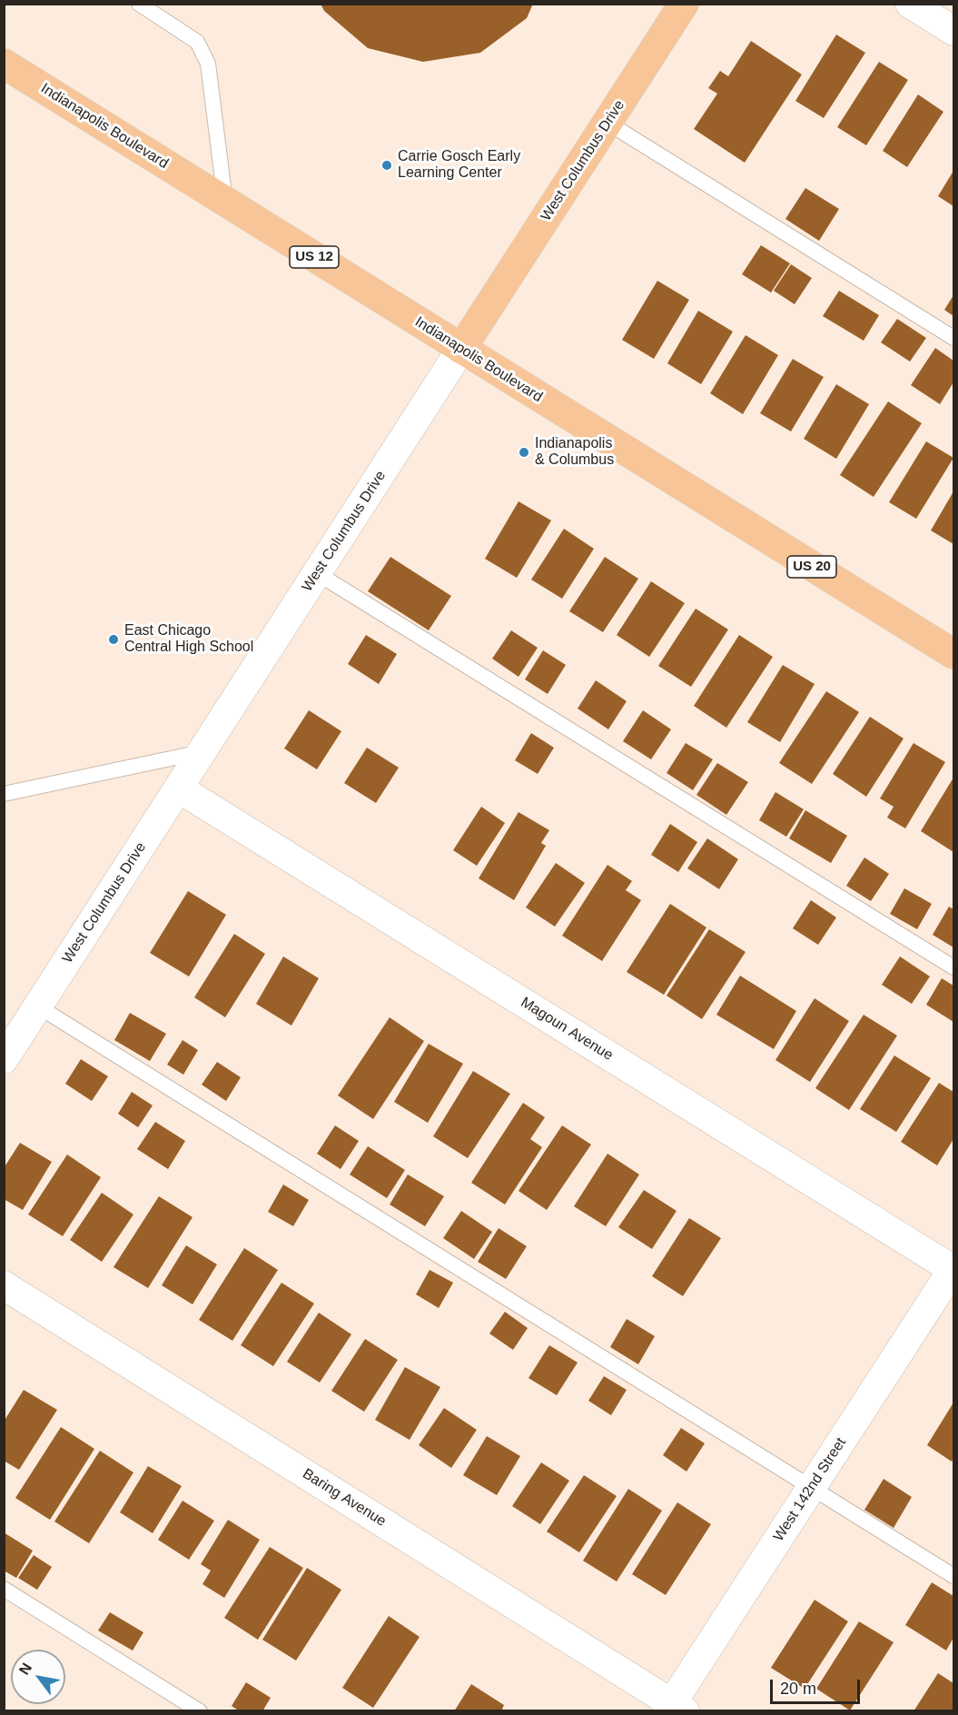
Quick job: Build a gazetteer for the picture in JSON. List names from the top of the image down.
{
  "streets": {
    "main road": [
      "Indianapolis Boulevard",
      "West Columbus Drive",
      "US 12",
      "US 20"
    ],
    "street": ["Magoun Avenue", "West 142nd Street", "Baring Avenue"]
  },
  "crossings": [
    ["Indianapolis Boulevard", "West Columbus Drive"],
    ["West Columbus Drive", "Magoun Avenue"],
    ["Magoun Avenue", "West 142nd Street"],
    ["West 142nd Street", "Baring Avenue"]
  ],
  "places": ["Carrie Gosch Early Learning Center", "Indianapolis & Columbus", "East Chicago Central High School"],
  "scale_bar": "20 m",
  "north": "top left"
}
